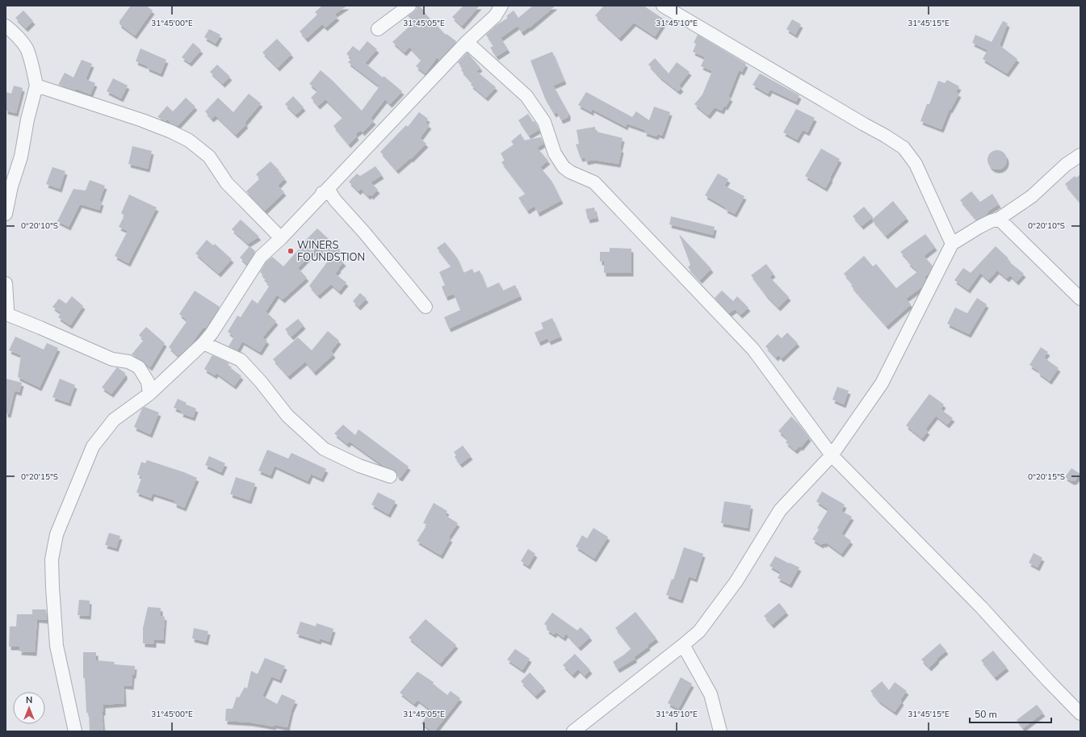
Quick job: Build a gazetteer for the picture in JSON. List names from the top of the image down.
{
  "places": ["WINERS FOUNDSTION"],
  "scale_bar": "50 m",
  "north": "top",
  "coordinates": [
    "31°45'00\"E",
    "31°45'05\"E",
    "31°45'10\"E",
    "31°45'15\"E",
    "0°20'10\"S",
    "0°20'15\"S"
  ]
}
